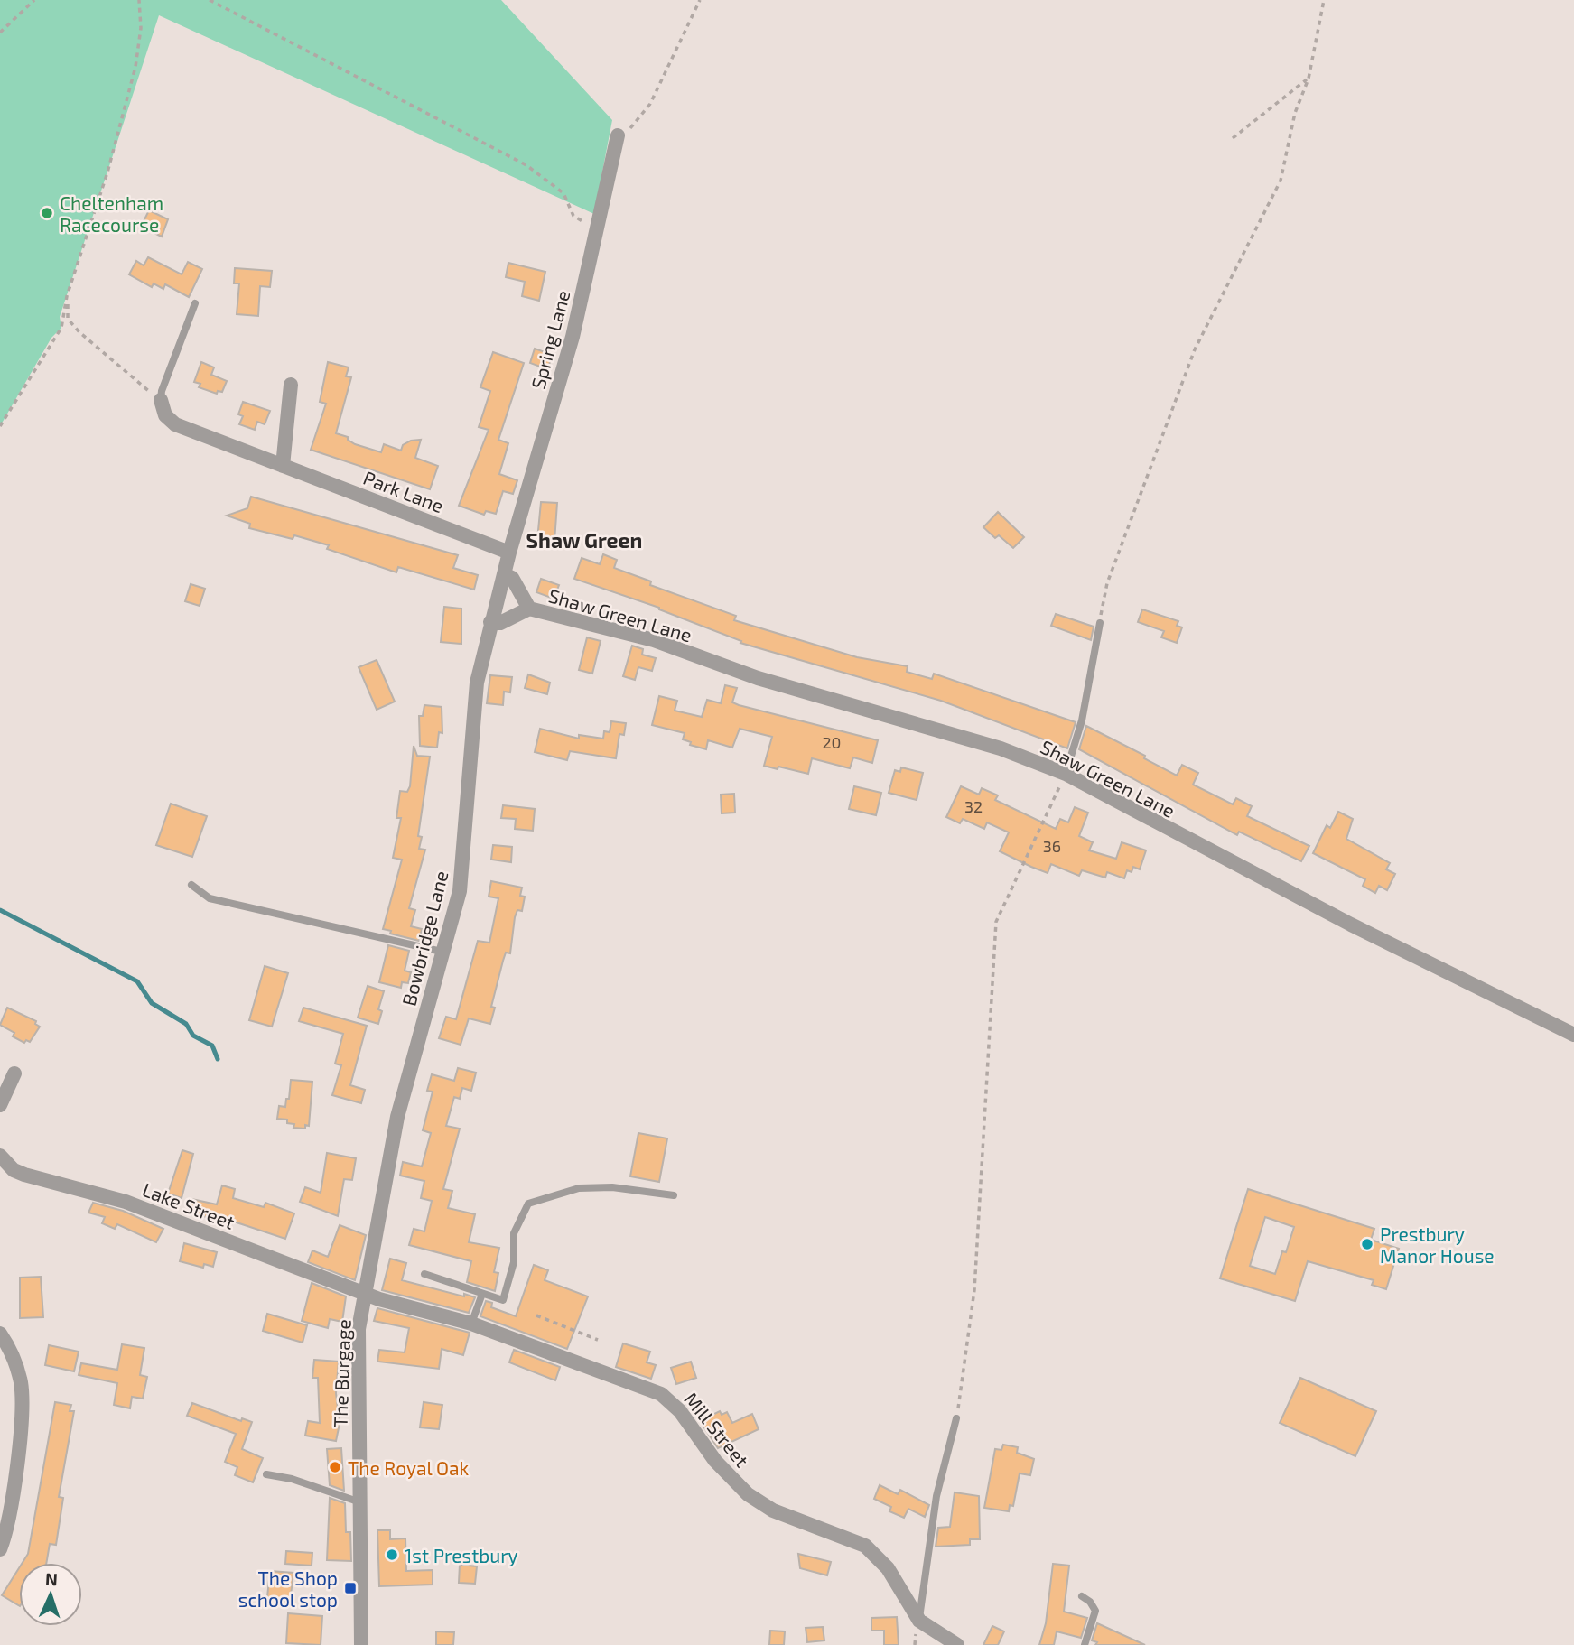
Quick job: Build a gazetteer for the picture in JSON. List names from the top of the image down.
{
  "streets": {
    "street": [
      "Spring Lane",
      "Park Lane",
      "Shaw Green Lane",
      "Bowbridge Lane",
      "Lake Street",
      "The Burgage",
      "Mill Street"
    ]
  },
  "crossings": [
    ["Spring Lane", "Park Lane"],
    ["Spring Lane", "Bowbridge Lane"],
    ["Park Lane", "Bowbridge Lane"],
    ["Shaw Green Lane", "Bowbridge Lane"],
    ["Bowbridge Lane", "Lake Street"],
    ["Bowbridge Lane", "The Burgage"],
    ["Bowbridge Lane", "Mill Street"],
    ["Lake Street", "The Burgage"],
    ["Lake Street", "Mill Street"],
    ["The Burgage", "Mill Street"]
  ],
  "districts": ["Shaw Green"],
  "places": {
    "other": [
      "Cheltenham Racecourse",
      "Prestbury Manor House",
      "The Royal Oak",
      "1st Prestbury"
    ],
    "transit": ["The Shop school stop"]
  },
  "house_numbers": ["20", "32", "36"],
  "north": "top"
}
